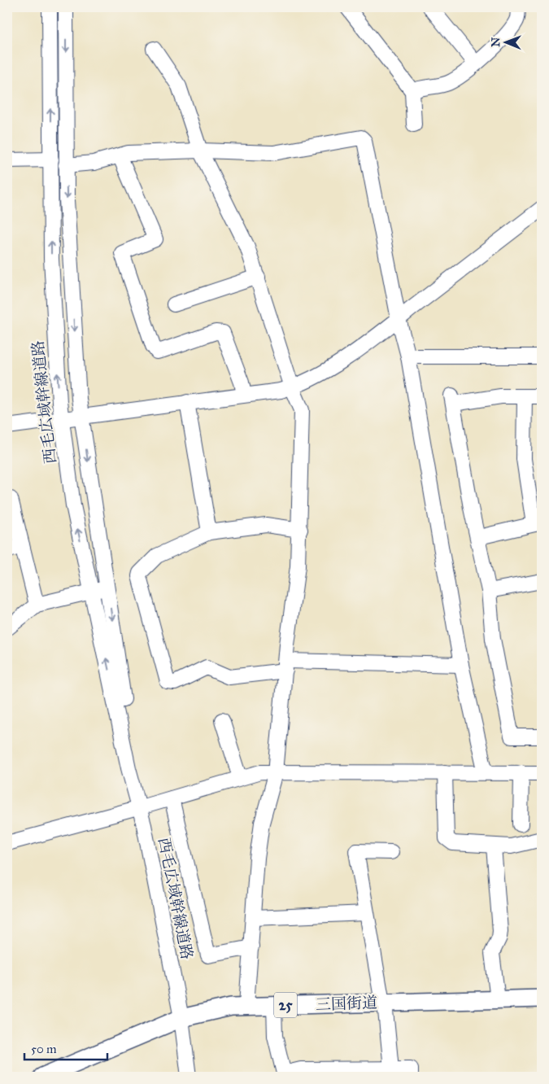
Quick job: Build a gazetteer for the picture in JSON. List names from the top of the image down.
{
  "streets": {
    "main road": ["三国街道", "25"],
    "street": ["西毛広域幹線道路"]
  },
  "crossings": [
    ["西毛広域幹線道路", "三国街道"]
  ],
  "scale_bar": "50 m",
  "north": "left"
}
